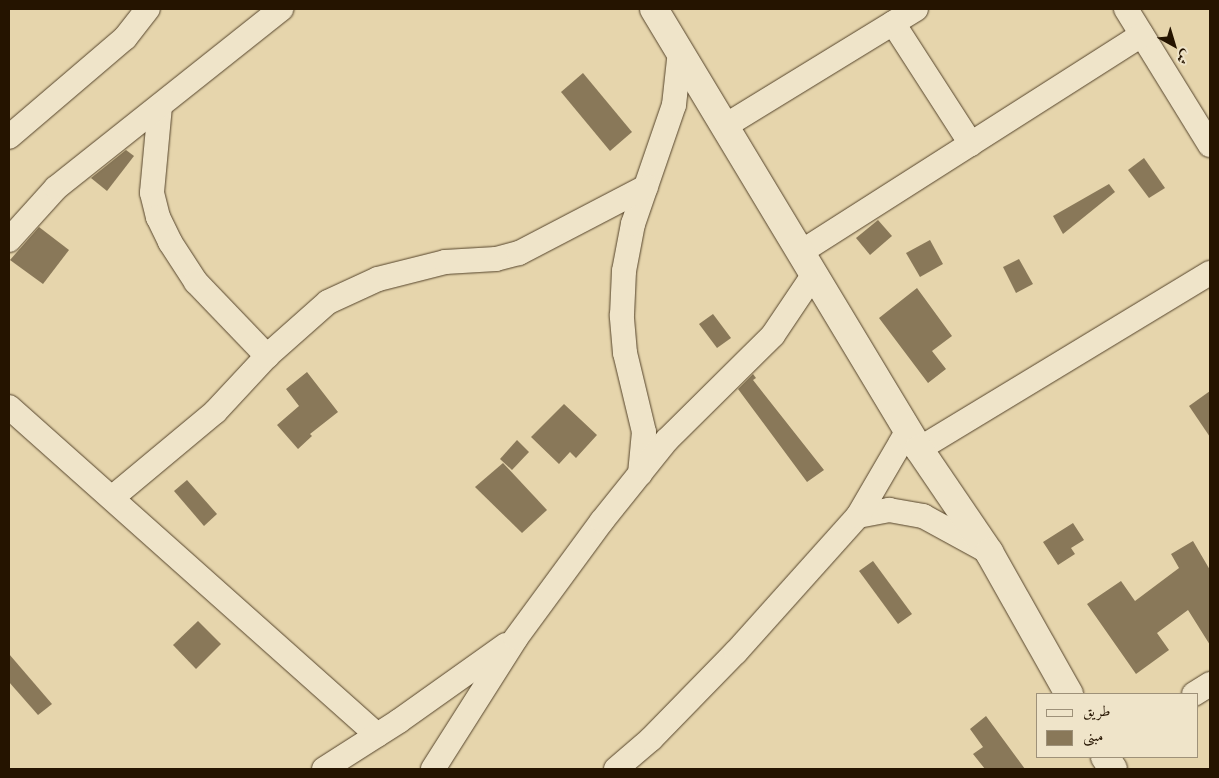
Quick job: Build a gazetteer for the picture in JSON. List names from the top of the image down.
{
  "legend": ["طريق", "مبنى"],
  "north": "bottom right"
}
